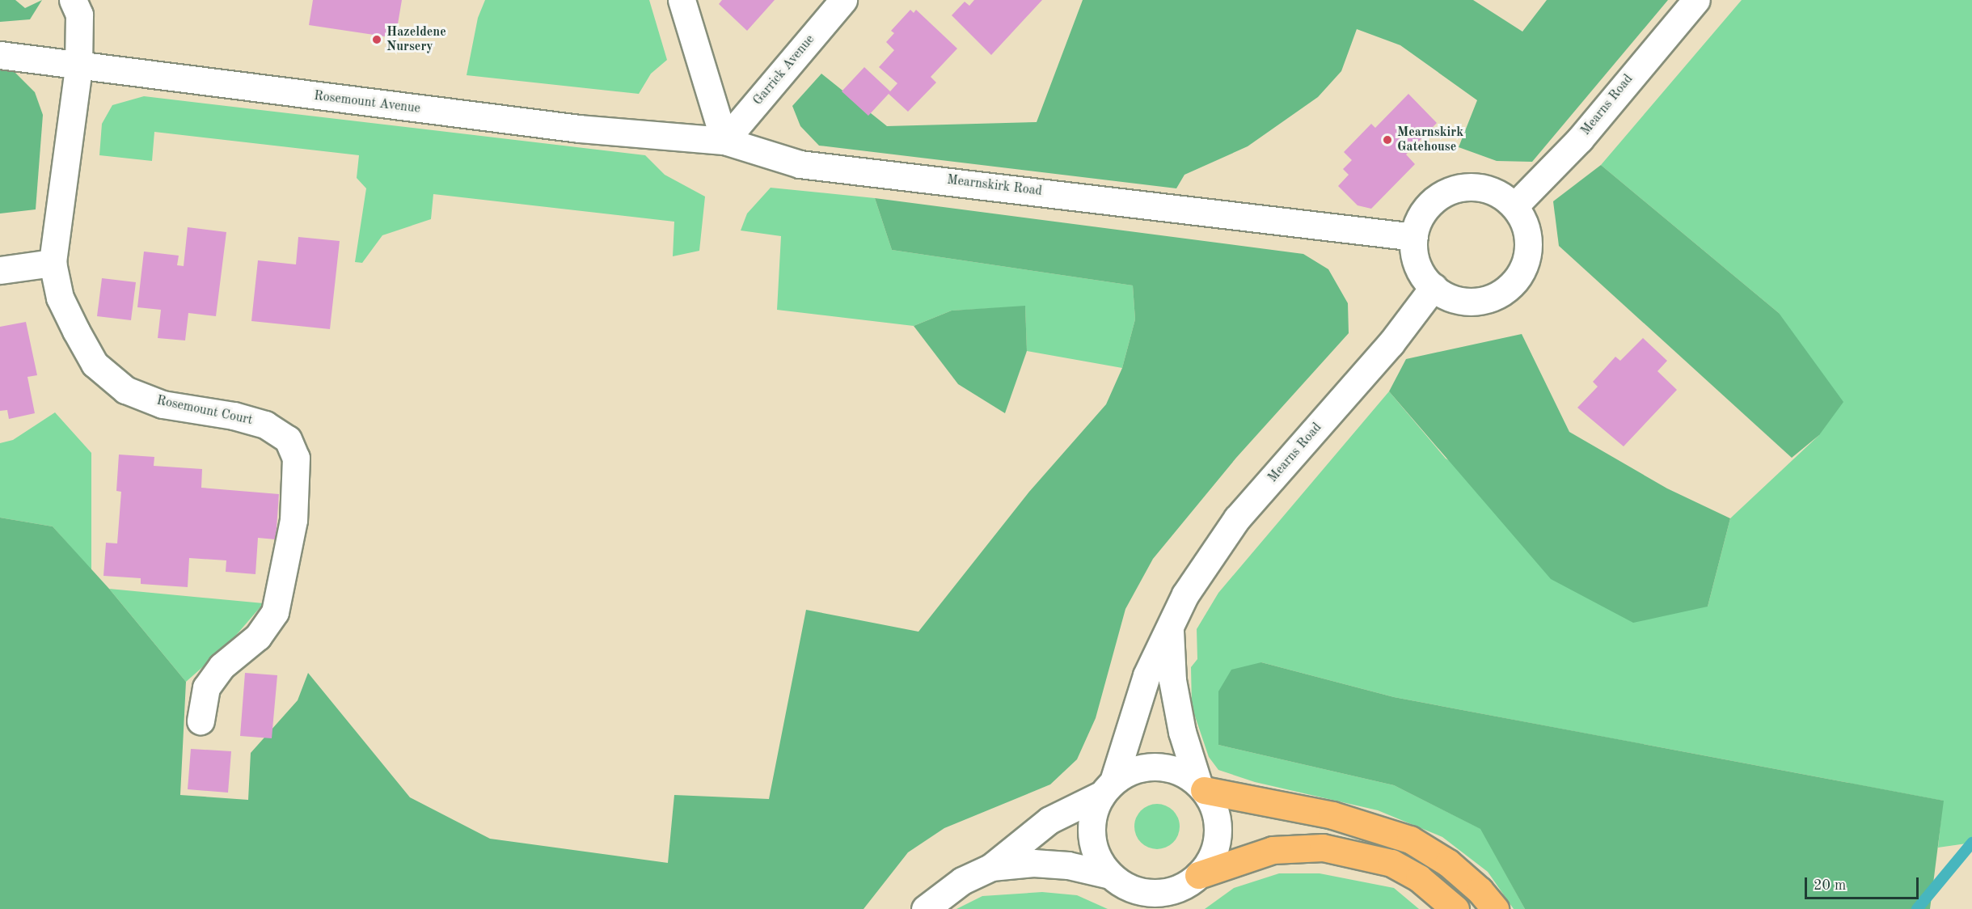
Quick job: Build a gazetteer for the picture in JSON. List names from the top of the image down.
{
  "streets": {
    "street": [
      "Garrick Avenue",
      "Rosemount Avenue",
      "Mearns Road",
      "Mearnskirk Road",
      "Rosemount Court"
    ]
  },
  "crossings": [
    ["Garrick Avenue", "Rosemount Avenue"],
    ["Garrick Avenue", "Mearnskirk Road"],
    ["Rosemount Avenue", "Mearnskirk Road"],
    ["Rosemount Avenue", "Rosemount Court"],
    ["Mearns Road", "Mearnskirk Road"]
  ],
  "places": ["Hazeldene Nursery", "Mearnskirk Gatehouse"],
  "scale_bar": "20 m"
}
